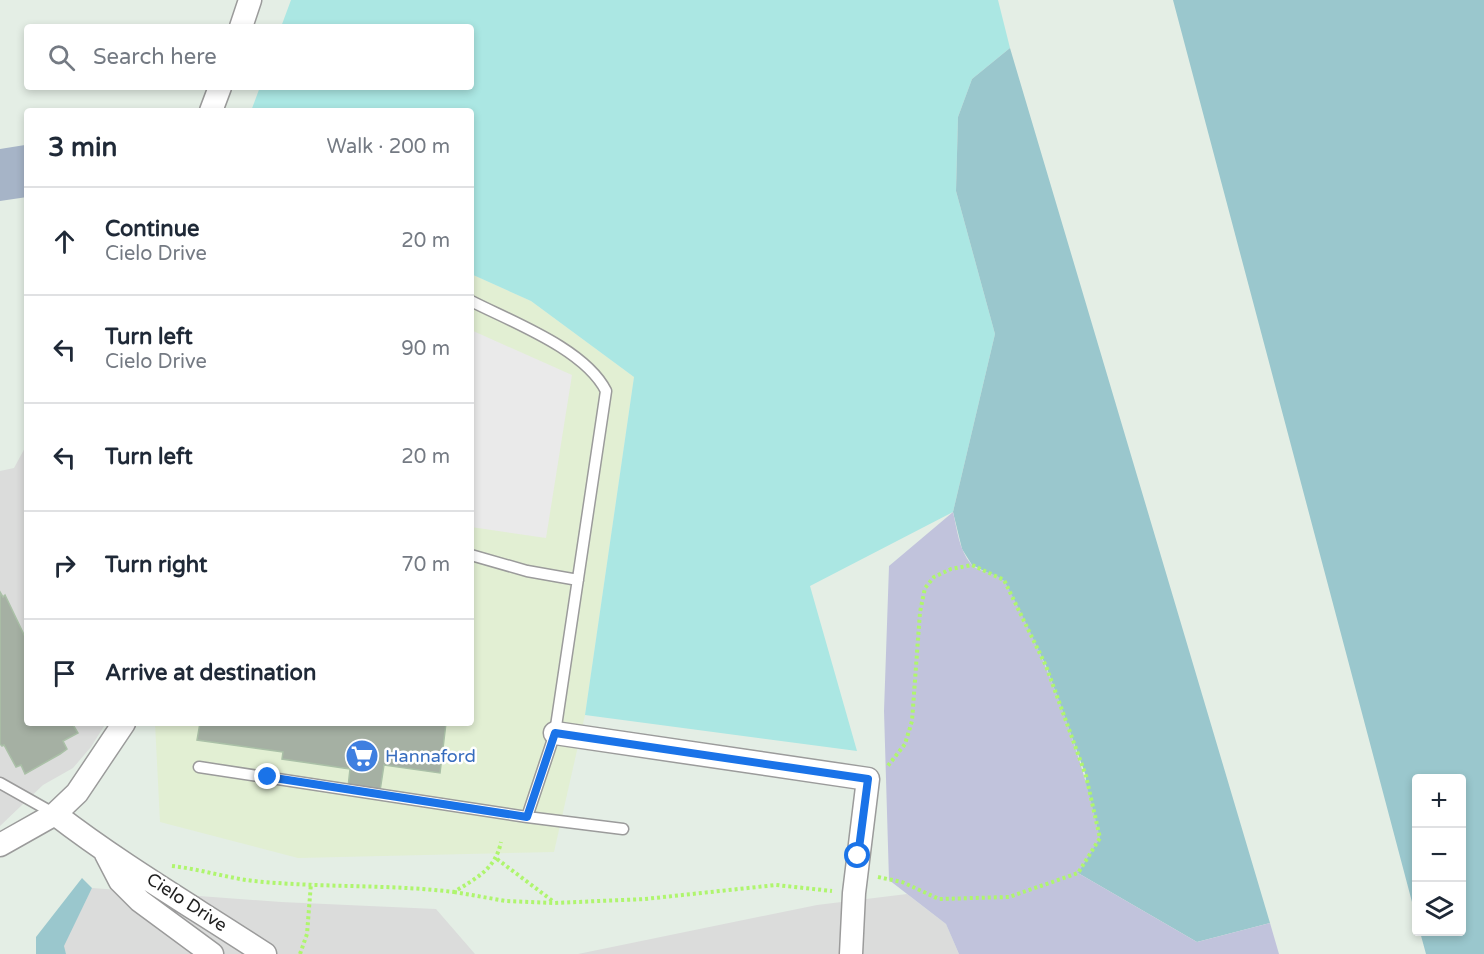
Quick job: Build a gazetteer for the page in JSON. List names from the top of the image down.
{
  "streets": {
    "street": ["Cielo Drive"]
  },
  "places": {
    "supermarket": ["Hannaford"]
  },
  "page": {
    "search": "Search here",
    "heading": ["3 min", "Walk · 200 m"],
    "list": [
      ["Continue", "Cielo Drive", "20 m"],
      ["Turn left", "Cielo Drive", "90 m"],
      ["Turn left", "20 m"],
      ["Turn right", "70 m"],
      "Arrive at destination"
    ],
    "map_buttons": ["+", "−"]
  }
}
